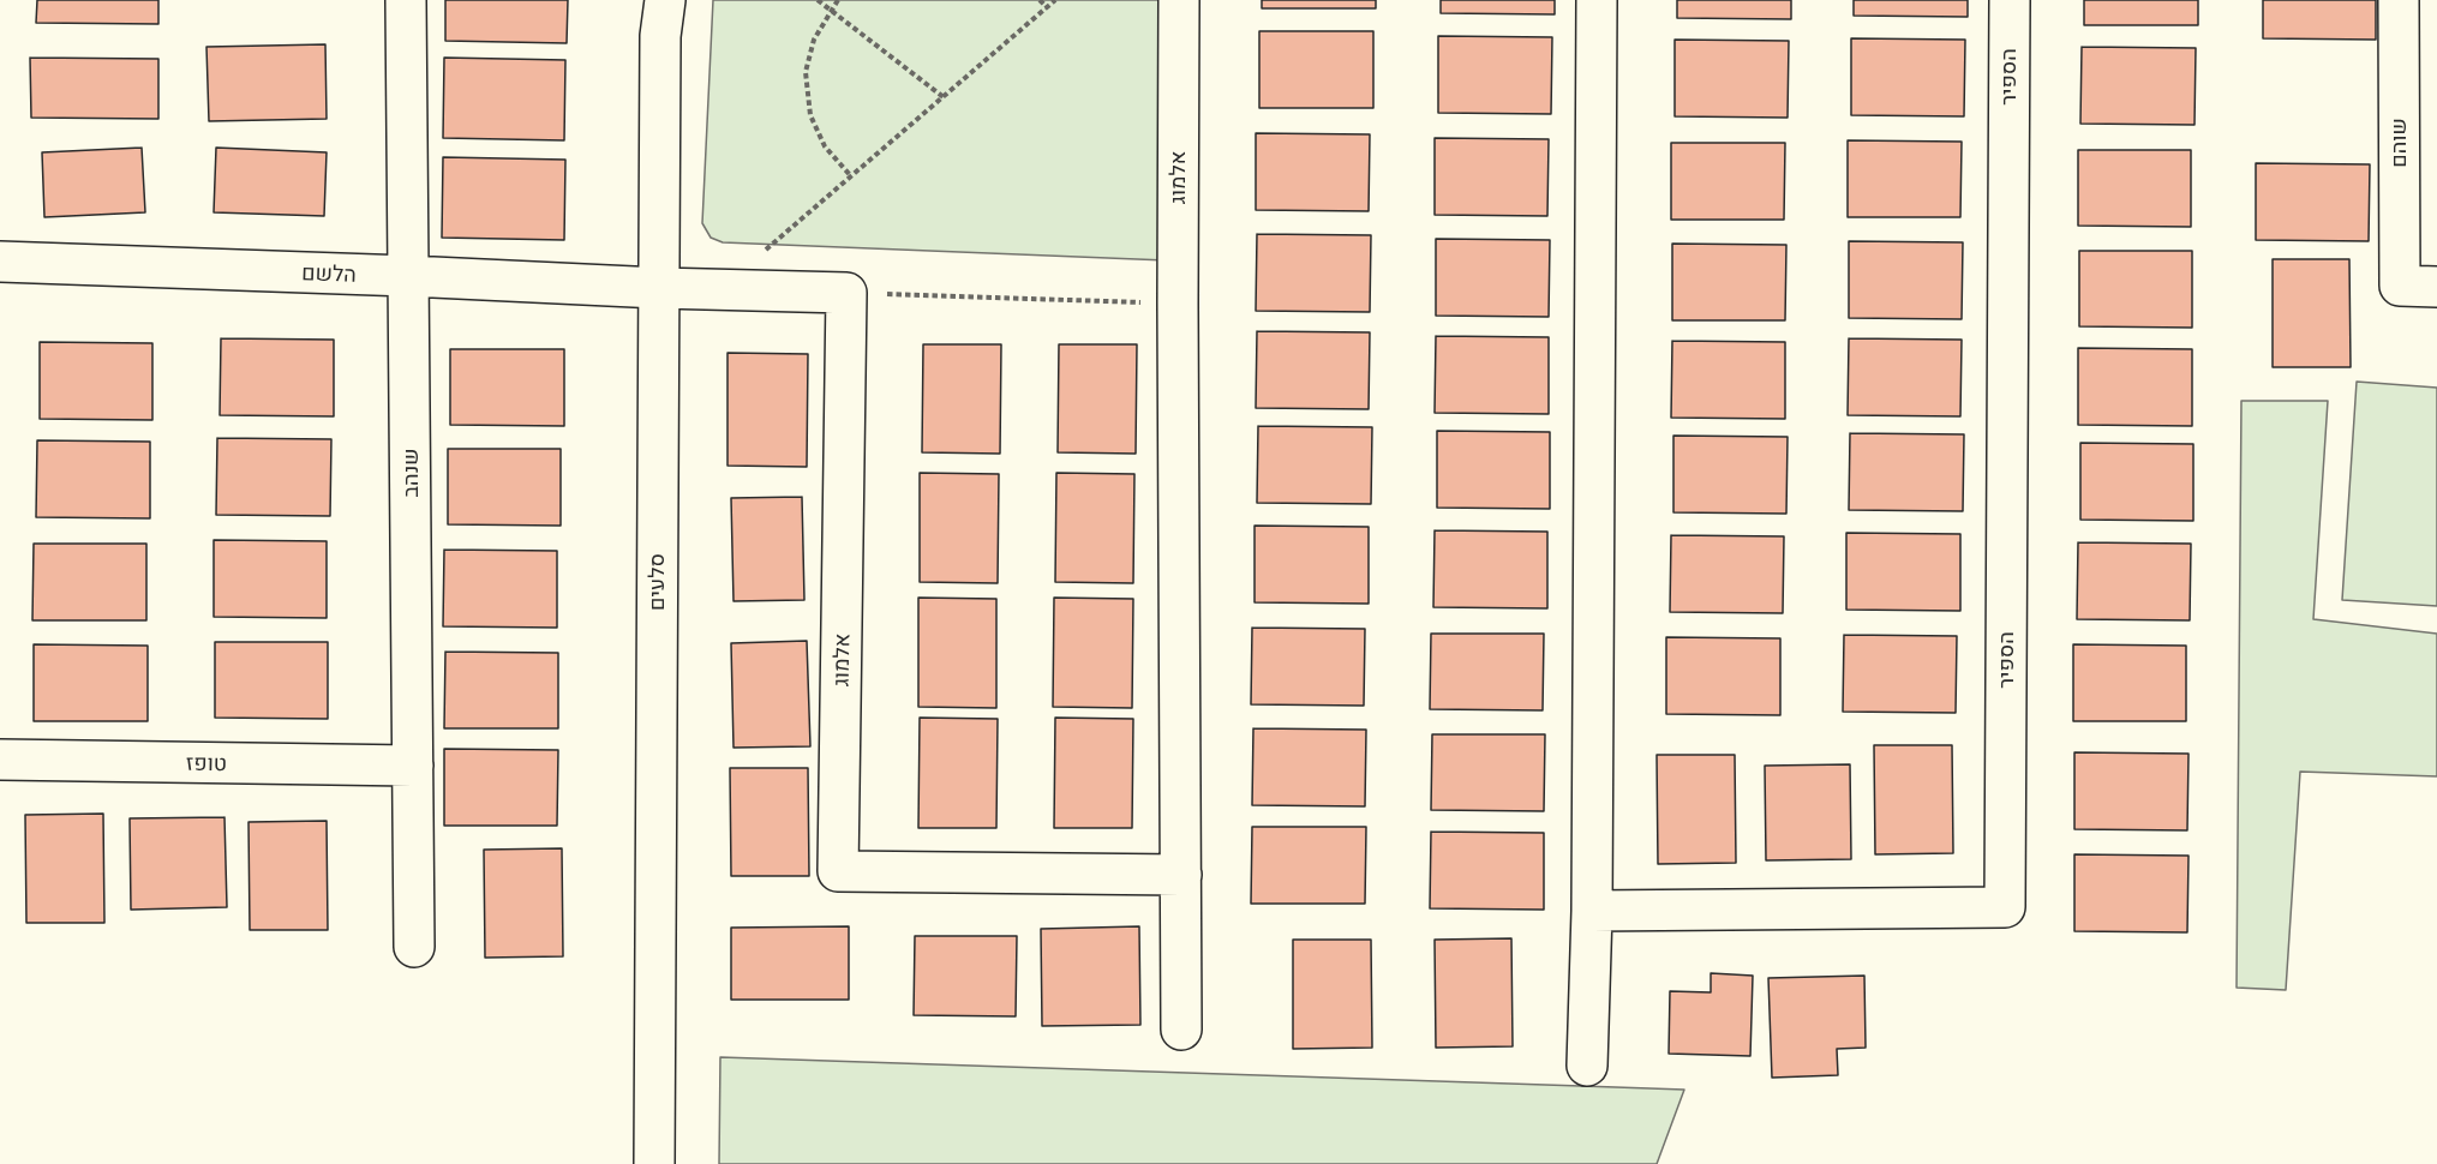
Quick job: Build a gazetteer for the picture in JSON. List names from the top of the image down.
{
  "streets": {
    "street": [
      "הספיר",
      "שוהם",
      "אלמוג",
      "הלשם",
      "שנהב",
      "סלעים",
      "טופז"
    ]
  },
  "crossings": [
    ["הלשם", "שנהב"],
    ["הלשם", "סלעים"],
    ["שנהב", "טופז"]
  ]
}
